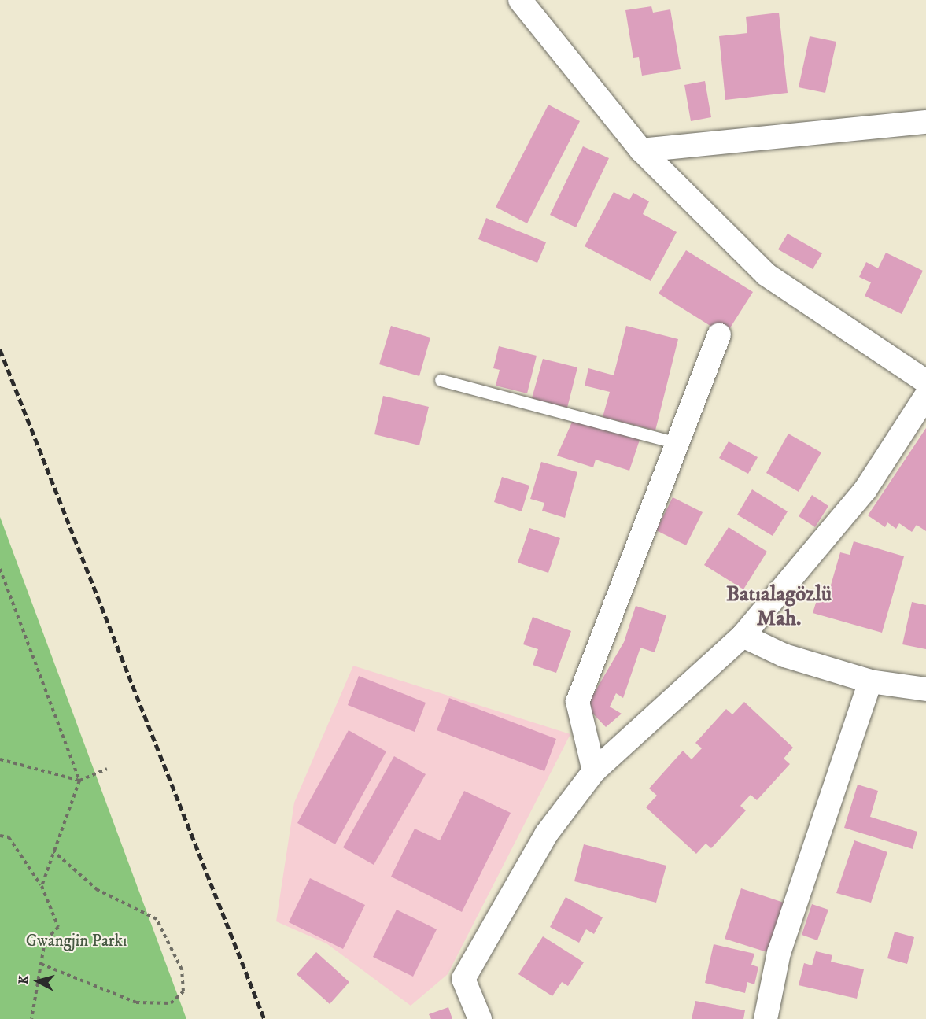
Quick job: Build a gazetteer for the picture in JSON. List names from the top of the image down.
{
  "districts": ["Batıalagözlü Mah."],
  "parks": ["Gwangjin Parkı"],
  "north": "left"
}
